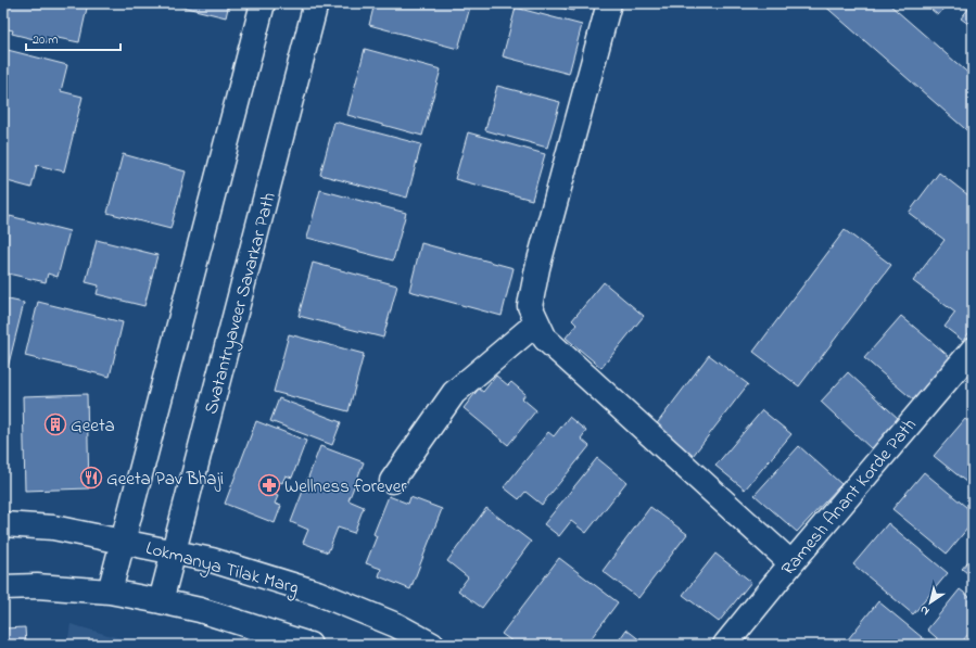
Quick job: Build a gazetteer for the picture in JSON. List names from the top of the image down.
{
  "streets": {
    "main road": ["Svatantryaveer Savarkar Path", "Ramesh Anant Korde Path", "Lokmanya Tilak Marg"]
  },
  "crossings": [
    ["Svatantryaveer Savarkar Path", "Lokmanya Tilak Marg"]
  ],
  "places": {
    "building": ["Geeta"],
    "restaurant": ["Geeta Pav Bhaji"],
    "pharmacy": ["Wellness forever"]
  },
  "scale_bar": "20 m",
  "north": "bottom left"
}
